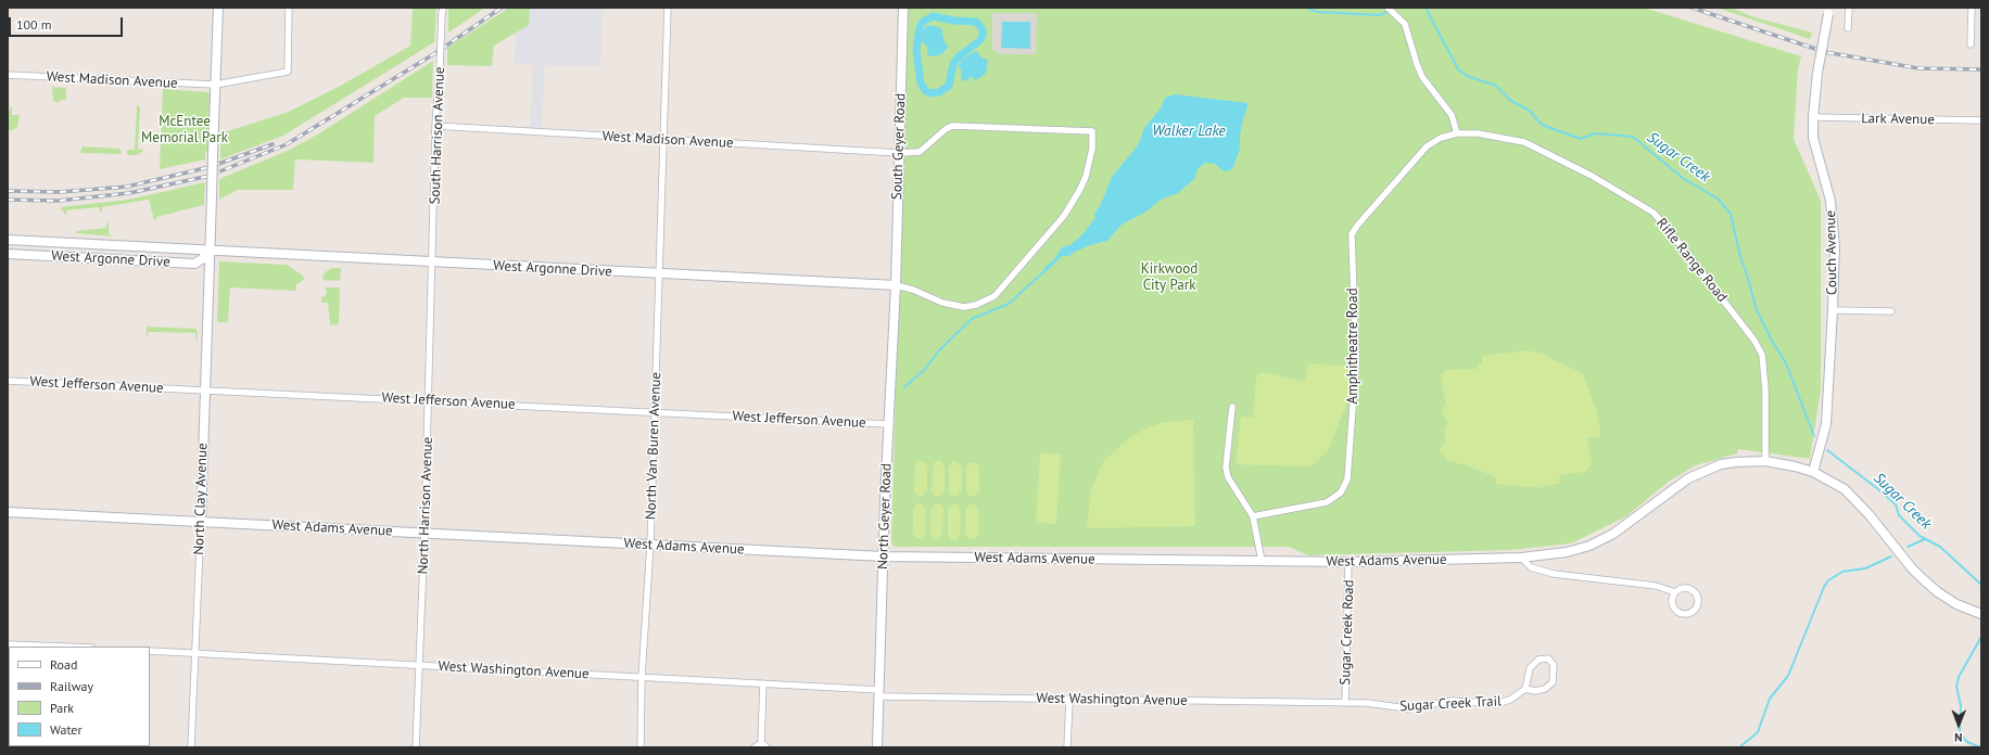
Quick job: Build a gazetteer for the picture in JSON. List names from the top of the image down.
{
  "streets": {
    "street": [
      "West Madison Avenue",
      "Lark Avenue",
      "South Harrison Avenue",
      "South Geyer Road",
      "Couch Avenue",
      "West Argonne Drive",
      "Rifle Range Road",
      "Amphitheatre Road",
      "West Jefferson Avenue",
      "North Van Buren Avenue",
      "North Clay Avenue",
      "North Harrison Avenue",
      "North Geyer Road",
      "West Adams Avenue",
      "Sugar Creek Road",
      "West Washington Avenue",
      "Sugar Creek Trail"
    ]
  },
  "crossings": [
    ["West Madison Avenue", "South Harrison Avenue"],
    ["West Madison Avenue", "South Geyer Road"],
    ["West Madison Avenue", "West Argonne Drive"],
    ["West Madison Avenue", "North Van Buren Avenue"],
    ["West Madison Avenue", "North Clay Avenue"],
    ["West Madison Avenue", "North Geyer Road"],
    ["Lark Avenue", "Couch Avenue"],
    ["South Harrison Avenue", "West Argonne Drive"],
    ["South Harrison Avenue", "North Harrison Avenue"],
    ["South Geyer Road", "West Argonne Drive"],
    ["South Geyer Road", "North Geyer Road"],
    ["Couch Avenue", "West Adams Avenue"],
    ["West Argonne Drive", "North Van Buren Avenue"],
    ["West Argonne Drive", "North Clay Avenue"],
    ["West Argonne Drive", "North Harrison Avenue"],
    ["West Argonne Drive", "North Geyer Road"],
    ["Rifle Range Road", "Amphitheatre Road"],
    ["Rifle Range Road", "West Adams Avenue"],
    ["West Jefferson Avenue", "North Van Buren Avenue"],
    ["West Jefferson Avenue", "North Clay Avenue"],
    ["West Jefferson Avenue", "North Harrison Avenue"],
    ["West Jefferson Avenue", "North Geyer Road"],
    ["North Van Buren Avenue", "West Adams Avenue"],
    ["North Van Buren Avenue", "West Washington Avenue"],
    ["North Clay Avenue", "West Adams Avenue"],
    ["North Clay Avenue", "West Washington Avenue"],
    ["North Harrison Avenue", "West Adams Avenue"],
    ["North Harrison Avenue", "West Washington Avenue"],
    ["North Geyer Road", "West Adams Avenue"],
    ["North Geyer Road", "West Washington Avenue"],
    ["West Adams Avenue", "Sugar Creek Road"],
    ["Sugar Creek Road", "West Washington Avenue"],
    ["Sugar Creek Road", "Sugar Creek Trail"],
    ["West Washington Avenue", "Sugar Creek Trail"]
  ],
  "water": ["Walker Lake", "Sugar Creek"],
  "parks": ["McEntee Memorial Park", "Kirkwood City Park"],
  "legend": [
    "Road",
    "Railway",
    "Park",
    "Water"
  ],
  "scale_bar": "100 m",
  "north": "bottom"
}
